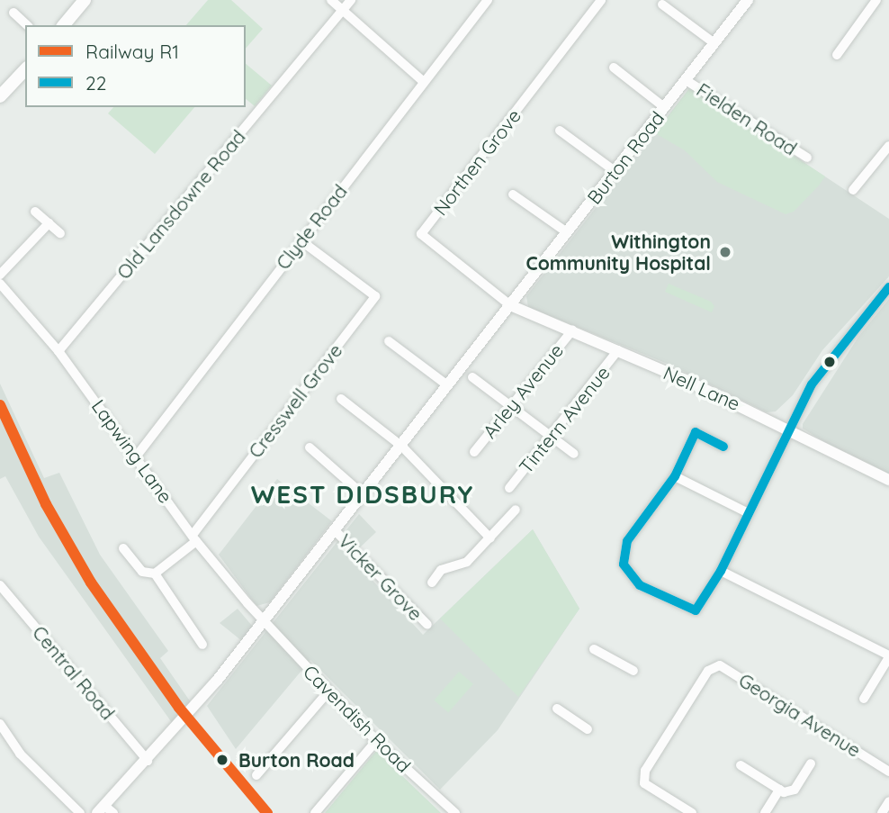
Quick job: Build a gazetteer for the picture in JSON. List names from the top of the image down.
{
  "streets": {
    "street": [
      "Fielden Road",
      "Burton Road",
      "Northen Grove",
      "Old Lansdowne Road",
      "Clyde Road",
      "Nell Lane",
      "Arley Avenue",
      "Cresswell Grove",
      "Tintern Avenue",
      "Lapwing Lane",
      "Vicker Grove",
      "Central Road",
      "Georgia Avenue",
      "Cavendish Road"
    ]
  },
  "crossings": [
    ["Fielden Road", "Burton Road"],
    ["Burton Road", "Northen Grove"],
    ["Burton Road", "Nell Lane"],
    ["Burton Road", "Lapwing Lane"],
    ["Burton Road", "Vicker Grove"],
    ["Burton Road", "Central Road"],
    ["Burton Road", "Cavendish Road"],
    ["Northen Grove", "Nell Lane"],
    ["Old Lansdowne Road", "Lapwing Lane"],
    ["Clyde Road", "Cresswell Grove"],
    ["Clyde Road", "Lapwing Lane"],
    ["Nell Lane", "Arley Avenue"],
    ["Nell Lane", "Tintern Avenue"],
    ["Cresswell Grove", "Lapwing Lane"],
    ["Lapwing Lane", "Cavendish Road"]
  ],
  "districts": ["WEST DIDSBURY"],
  "places": ["Withington Community Hospital", "Burton Road"],
  "lines": ["transit line 22", "rail line R1"],
  "legend": ["Railway R1", "22"]
}
